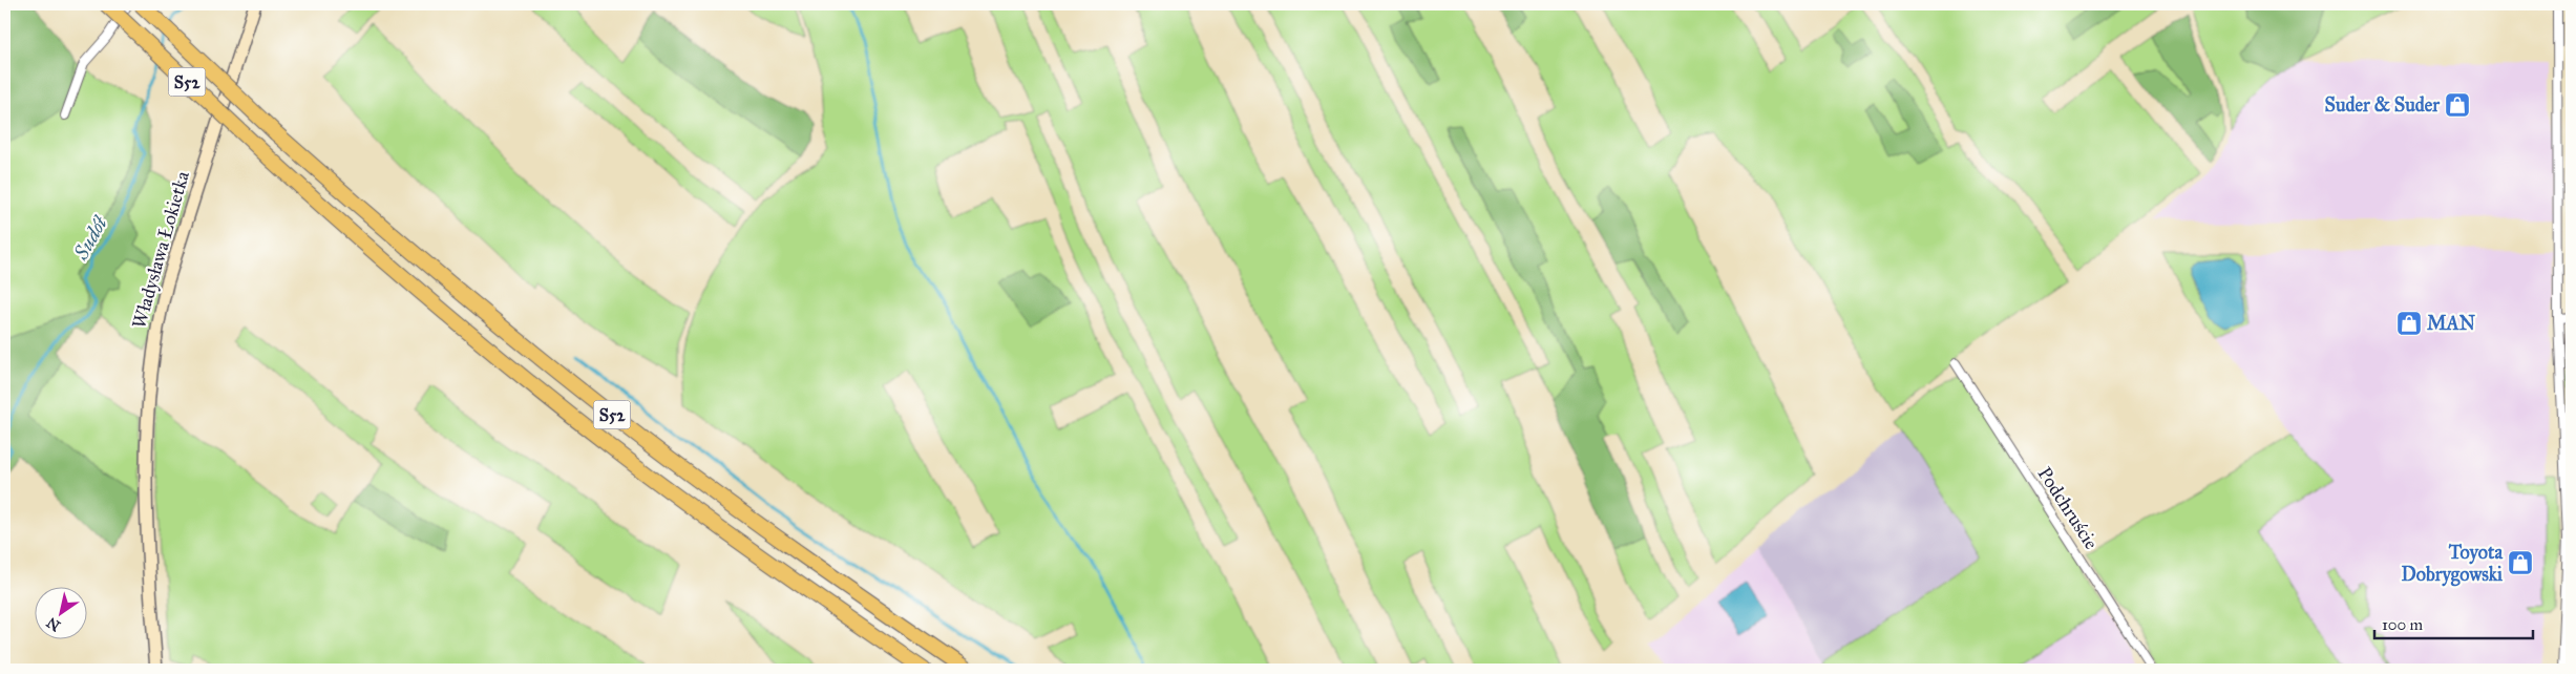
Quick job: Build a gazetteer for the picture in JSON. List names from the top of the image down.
{
  "streets": {
    "highway": ["S52"],
    "street": ["Władysława Łokietka", "Podchruście"]
  },
  "water": ["Sudół"],
  "places": {
    "shop": ["Suder & Suder", "MAN", "Toyota Dobrygowski"]
  },
  "scale_bar": "100 m",
  "north": "bottom left"
}
